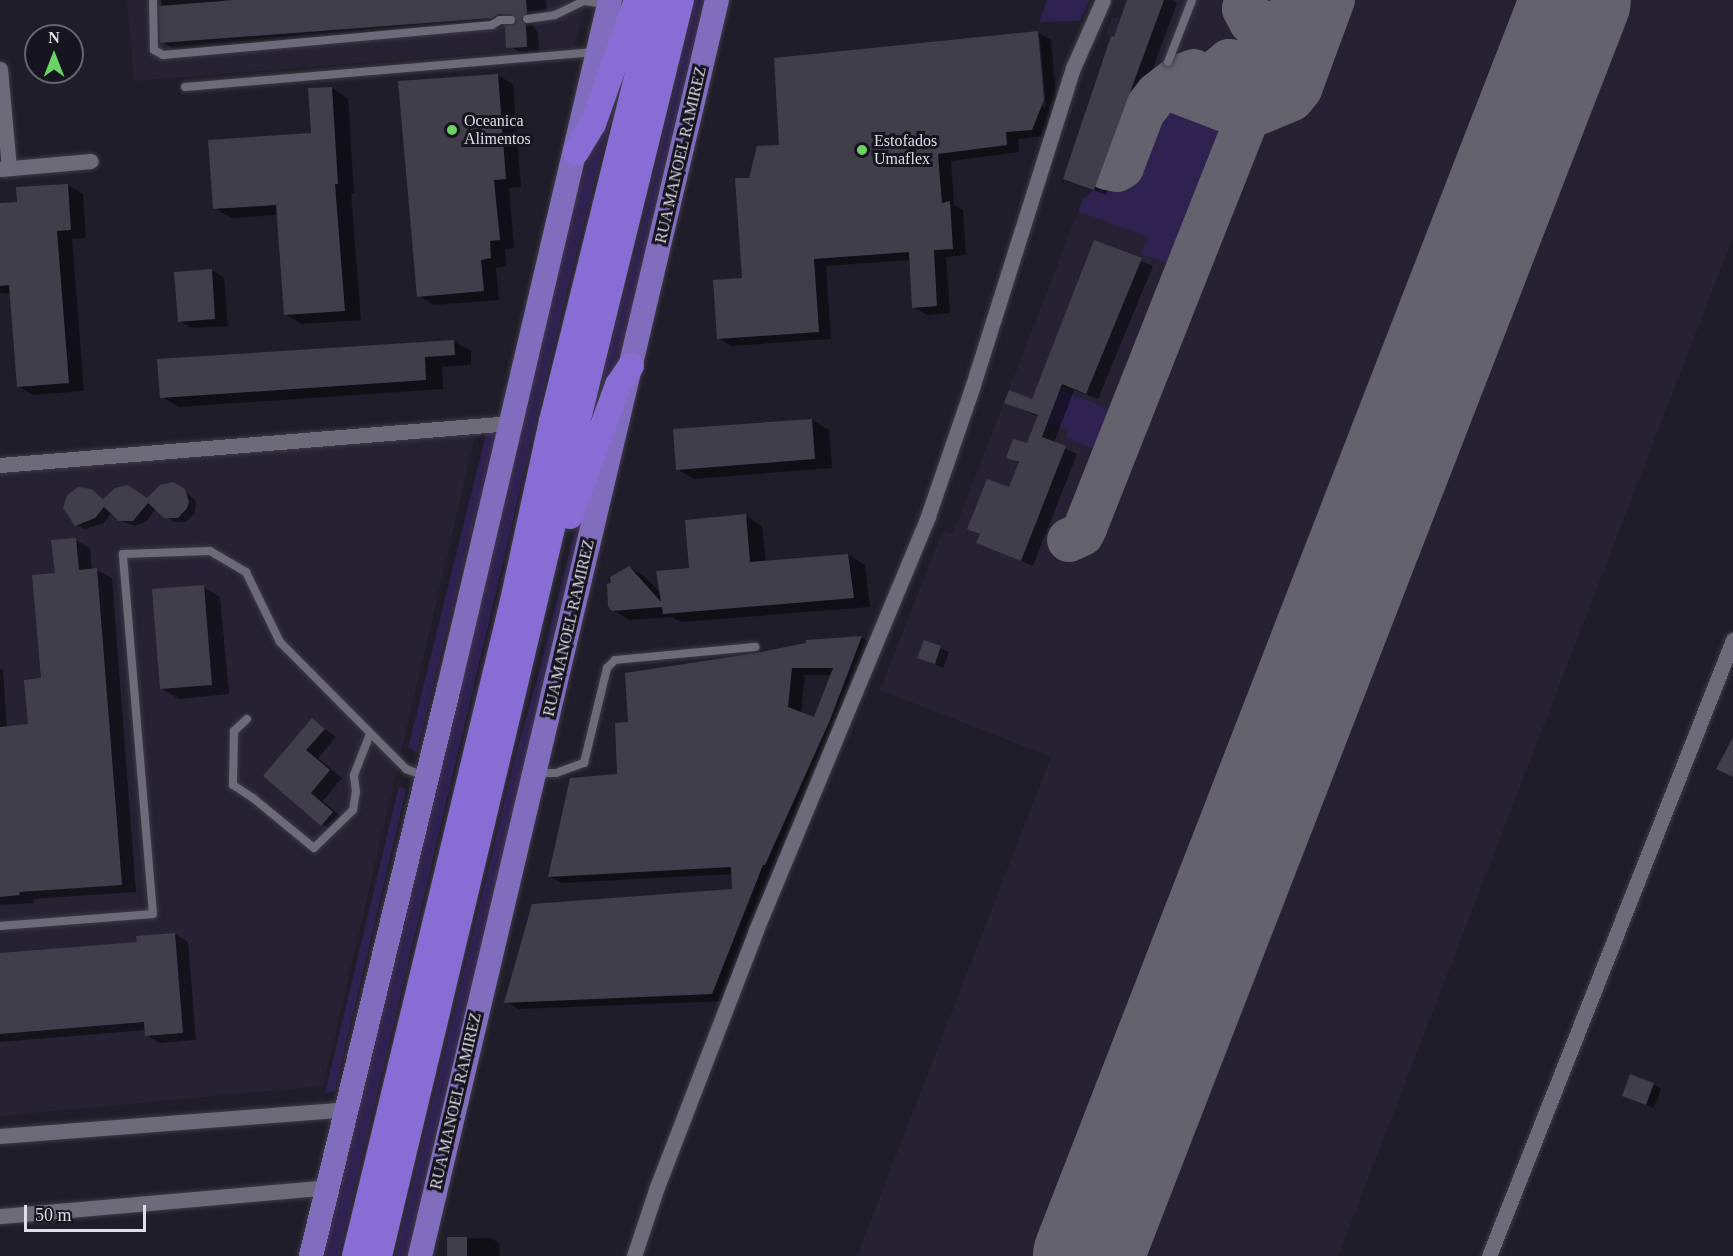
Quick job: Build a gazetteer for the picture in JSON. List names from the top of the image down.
{
  "streets": {
    "main road": ["RUA MANOEL RAMIREZ"]
  },
  "places": ["Oceanica Alimentos", "Estofados Umaflex"],
  "scale_bar": "50 m",
  "north": "top"
}
